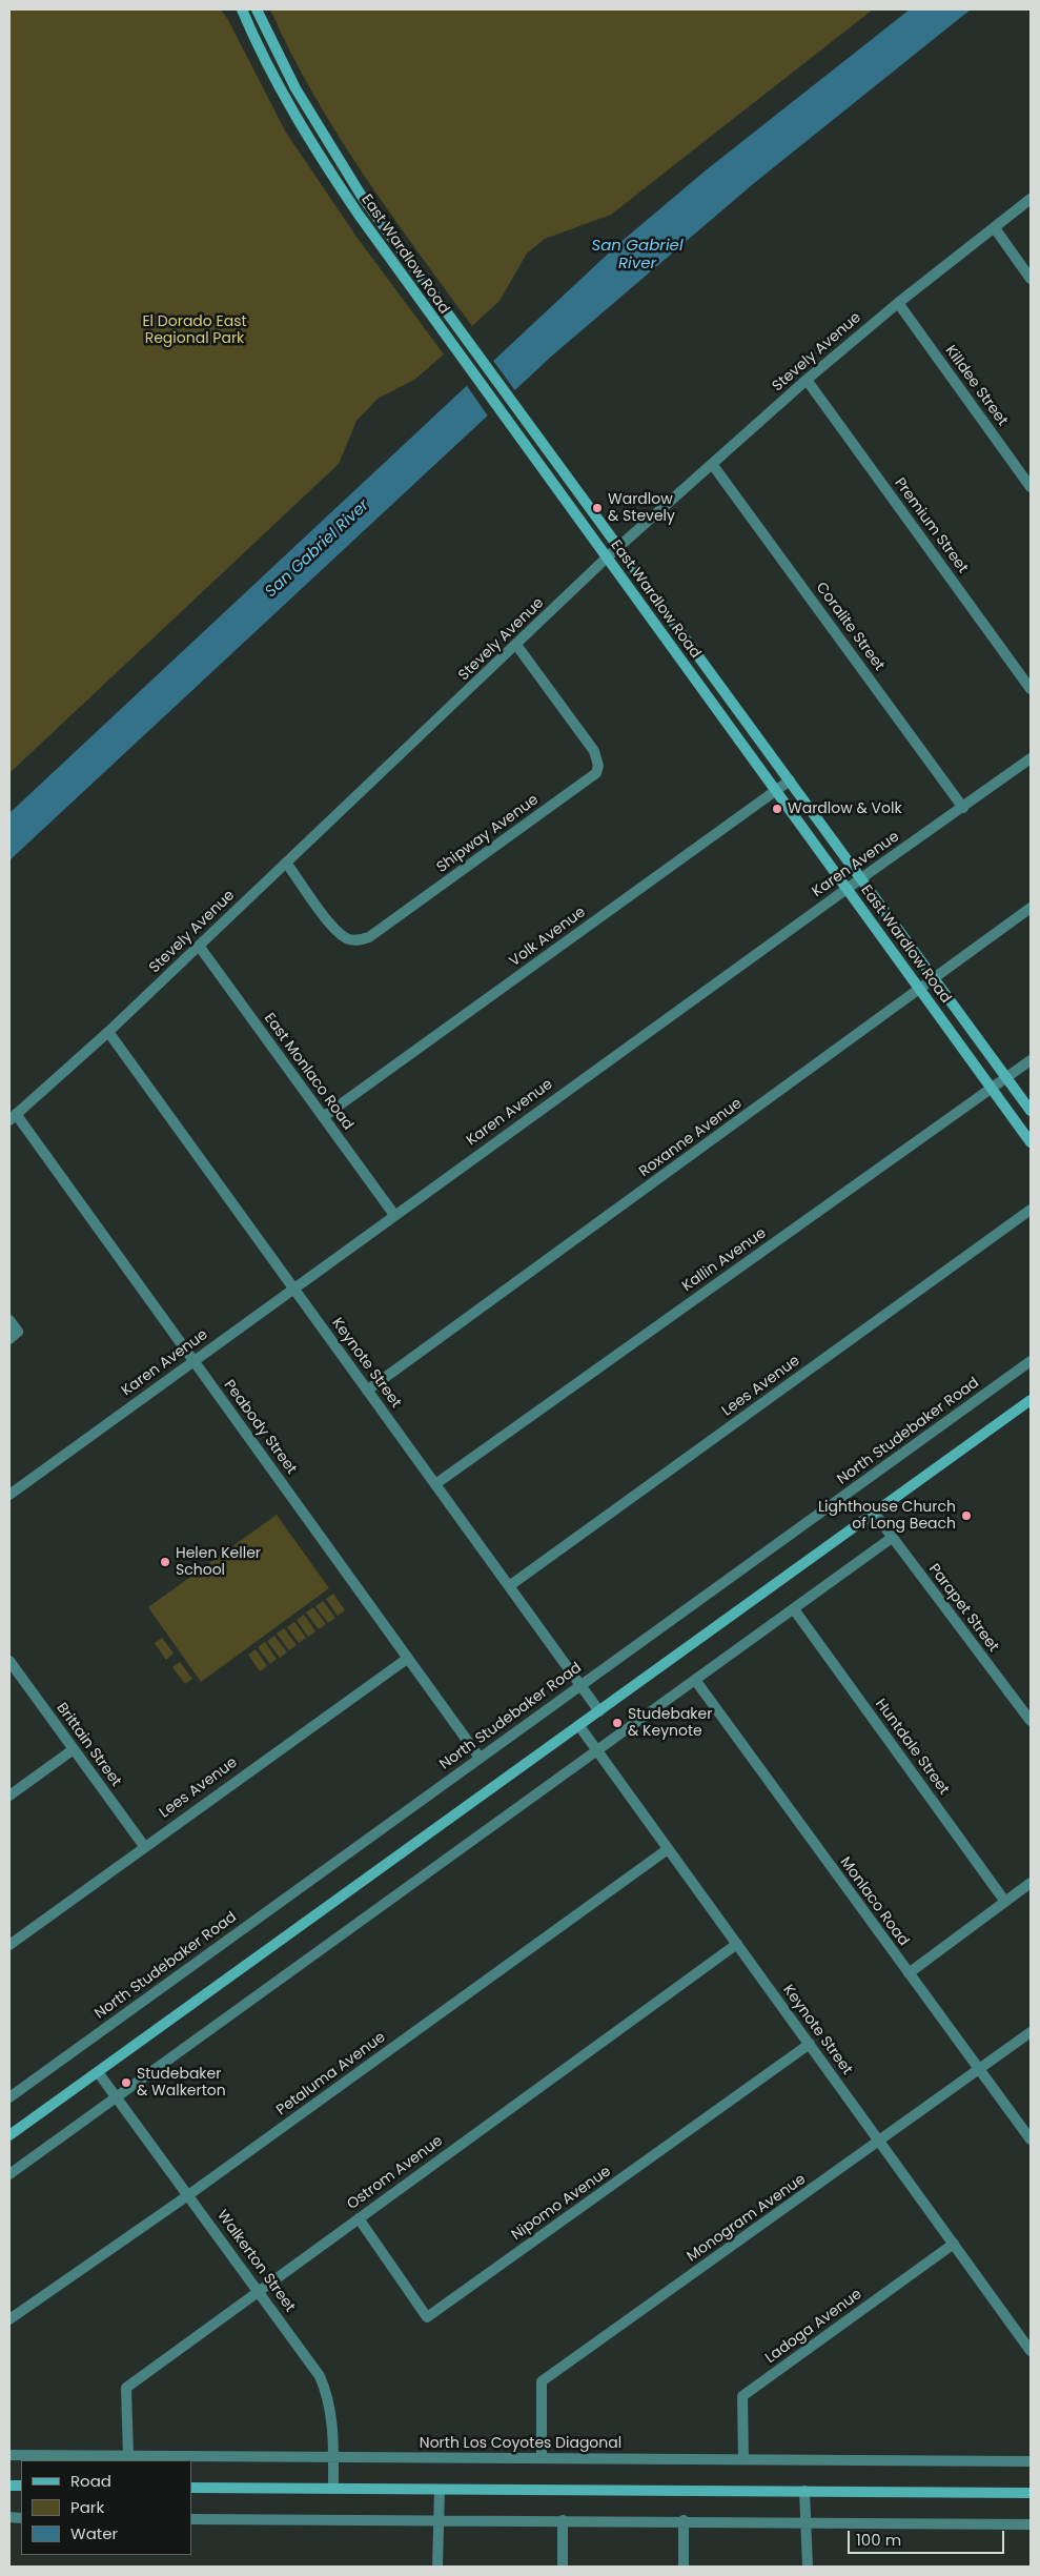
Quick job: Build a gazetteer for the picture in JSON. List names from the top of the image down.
{
  "streets": {
    "main road": ["East Wardlow Road"],
    "street": [
      "Stevely Avenue",
      "Killdee Street",
      "Premium Street",
      "Coralite Street",
      "Shipway Avenue",
      "Karen Avenue",
      "Volk Avenue",
      "East Monlaco Road",
      "Roxanne Avenue",
      "Kallin Avenue",
      "Keynote Street",
      "Lees Avenue",
      "Peabody Street",
      "North Studebaker Road",
      "Parapet Street",
      "Brittain Street",
      "Huntdale Street",
      "Monlaco Road",
      "Petaluma Avenue",
      "Ostrom Avenue",
      "Nipomo Avenue",
      "Monogram Avenue",
      "Walkerton Street",
      "Ladoga Avenue",
      "North Los Coyotes Diagonal"
    ]
  },
  "crossings": [
    ["East Wardlow Road", "Stevely Avenue"],
    ["East Wardlow Road", "Karen Avenue"],
    ["East Wardlow Road", "Volk Avenue"],
    ["East Wardlow Road", "Roxanne Avenue"],
    ["East Wardlow Road", "Kallin Avenue"],
    ["Stevely Avenue", "Killdee Street"],
    ["Stevely Avenue", "Premium Street"],
    ["Stevely Avenue", "Coralite Street"],
    ["Stevely Avenue", "Shipway Avenue"],
    ["Stevely Avenue", "East Monlaco Road"],
    ["Stevely Avenue", "Keynote Street"],
    ["Stevely Avenue", "Peabody Street"],
    ["Coralite Street", "Karen Avenue"],
    ["Karen Avenue", "East Monlaco Road"],
    ["Karen Avenue", "Keynote Street"],
    ["Karen Avenue", "Peabody Street"],
    ["Volk Avenue", "East Monlaco Road"],
    ["Roxanne Avenue", "Keynote Street"],
    ["Kallin Avenue", "Keynote Street"],
    ["Keynote Street", "Lees Avenue"],
    ["Keynote Street", "North Studebaker Road"],
    ["Keynote Street", "Petaluma Avenue"],
    ["Keynote Street", "Ostrom Avenue"],
    ["Keynote Street", "Nipomo Avenue"],
    ["Keynote Street", "Monogram Avenue"],
    ["Keynote Street", "Ladoga Avenue"],
    ["Lees Avenue", "Peabody Street"],
    ["Lees Avenue", "Brittain Street"],
    ["Peabody Street", "North Studebaker Road"],
    ["Monlaco Road", "Monogram Avenue"],
    ["Petaluma Avenue", "Walkerton Street"],
    ["Ostrom Avenue", "Nipomo Avenue"],
    ["Ostrom Avenue", "Walkerton Street"],
    ["Ostrom Avenue", "North Los Coyotes Diagonal"],
    ["Monogram Avenue", "North Los Coyotes Diagonal"],
    ["Walkerton Street", "North Los Coyotes Diagonal"],
    ["Ladoga Avenue", "North Los Coyotes Diagonal"]
  ],
  "water": ["San Gabriel River"],
  "parks": ["El Dorado East Regional Park"],
  "places": [
    "Wardlow & Stevely",
    "Wardlow & Volk",
    "Lighthouse Church of Long Beach",
    "Helen Keller School",
    "Studebaker & Keynote",
    "Studebaker & Walkerton"
  ],
  "legend": ["Road", "Park", "Water"],
  "scale_bar": "100 m"
}
